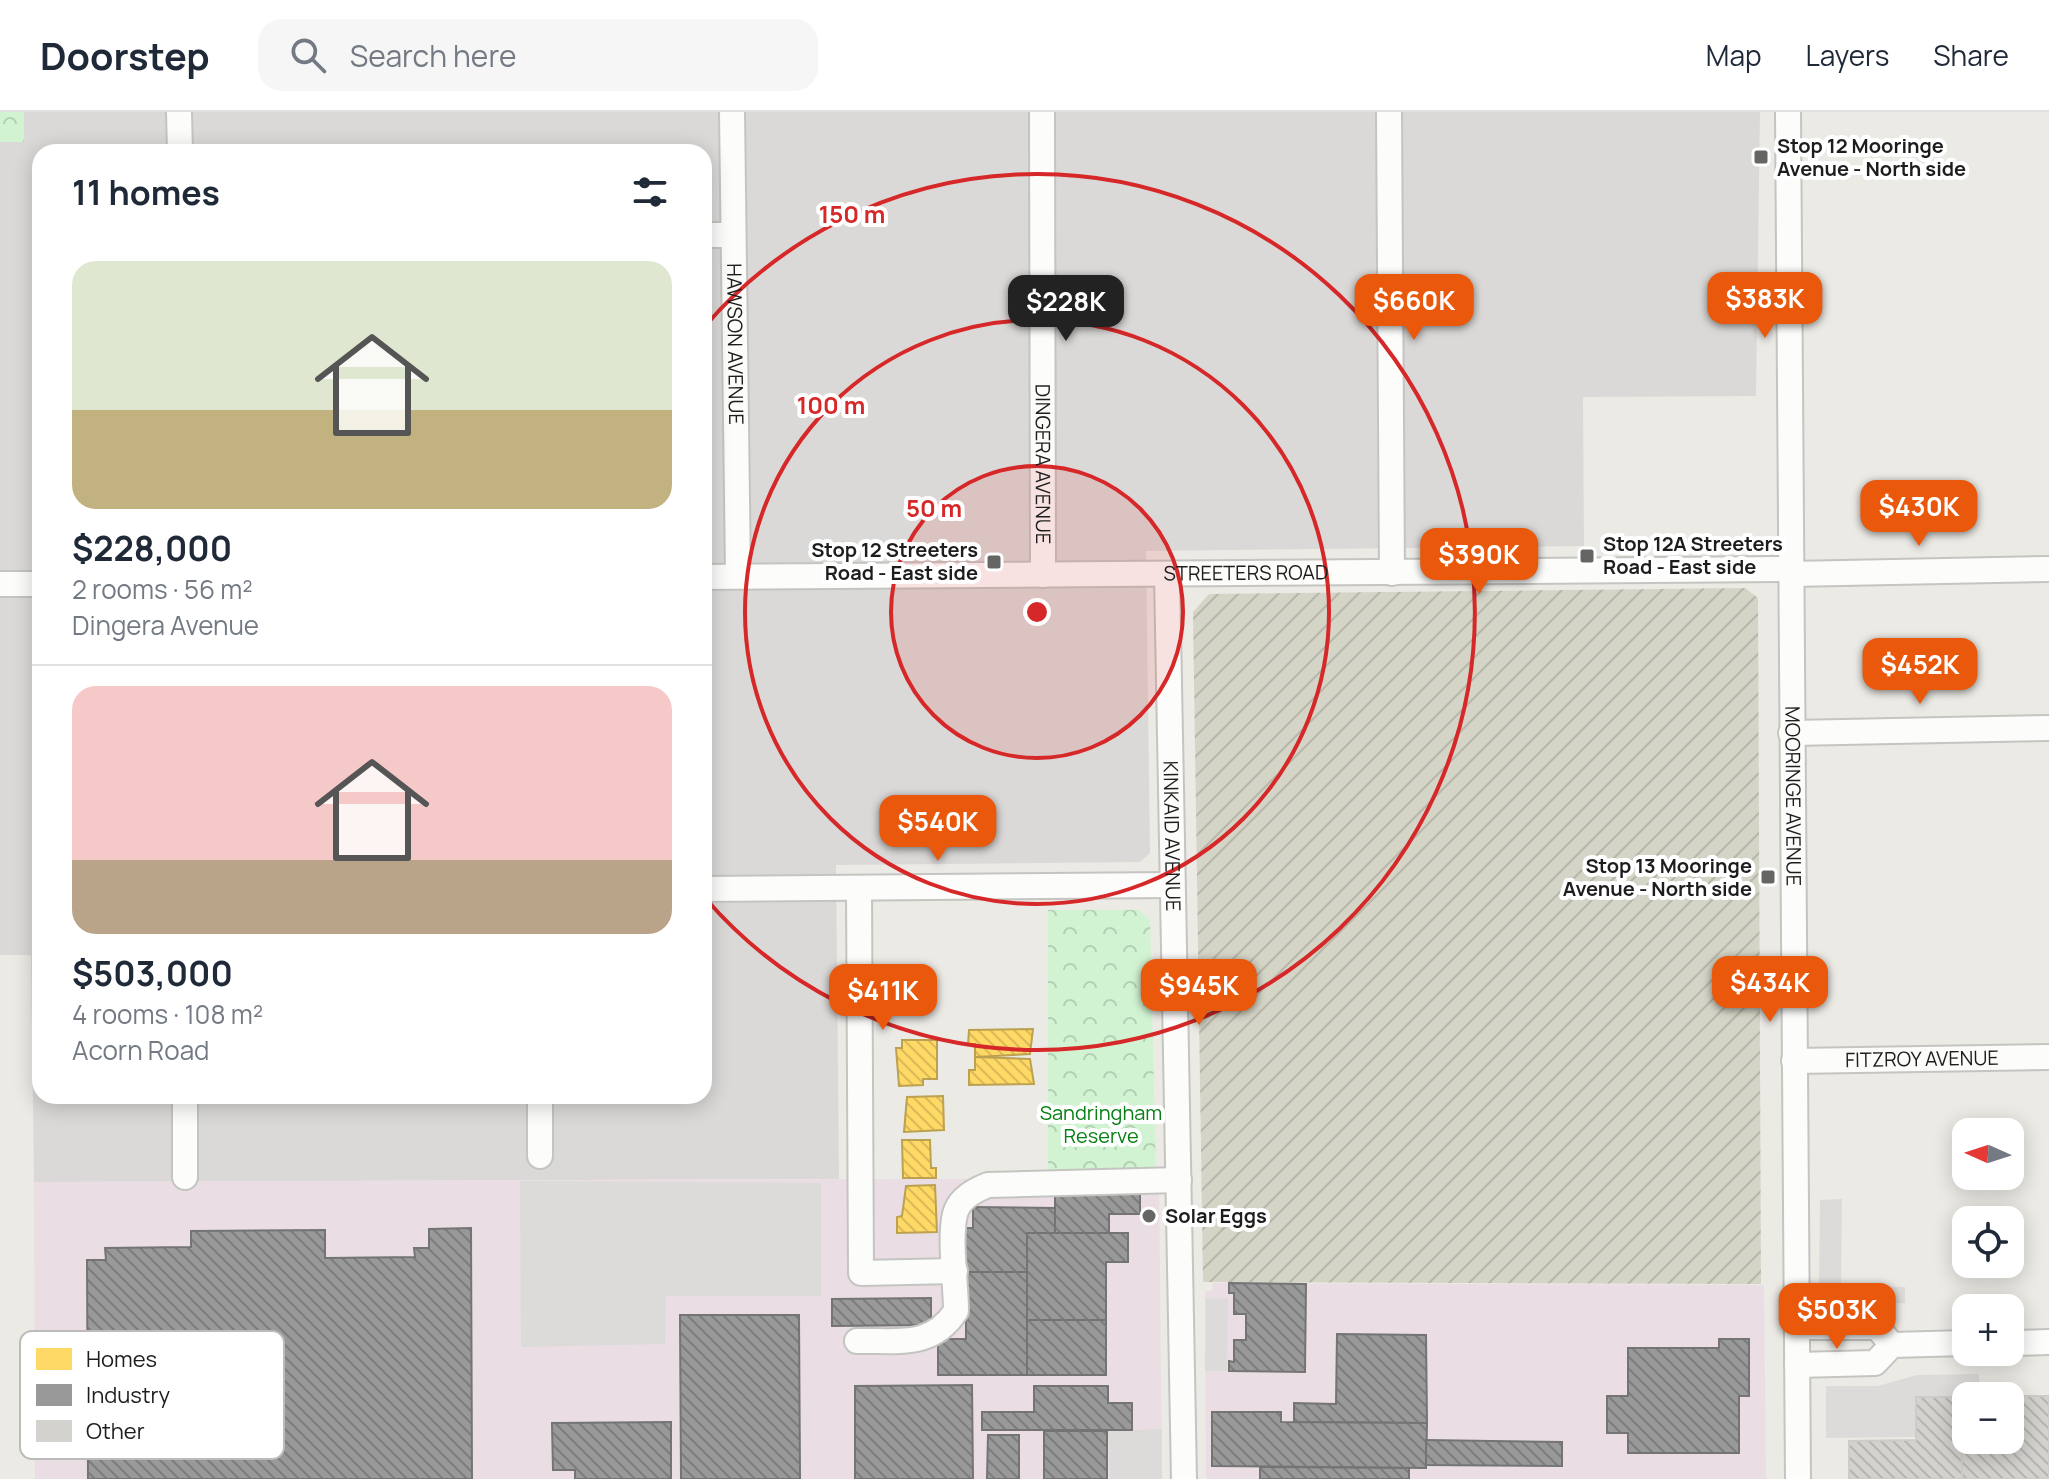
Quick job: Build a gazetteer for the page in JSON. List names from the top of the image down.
{
  "streets": {
    "street": [
      "HAWSON AVENUE",
      "DINGERA AVENUE",
      "STREETERS ROAD",
      "MOORINGE AVENUE",
      "KINKAID AVENUE",
      "FITZROY AVENUE"
    ]
  },
  "crossings": [
    ["HAWSON AVENUE", "STREETERS ROAD"],
    ["DINGERA AVENUE", "STREETERS ROAD"],
    ["STREETERS ROAD", "MOORINGE AVENUE"],
    ["STREETERS ROAD", "KINKAID AVENUE"],
    ["MOORINGE AVENUE", "FITZROY AVENUE"]
  ],
  "parks": ["Sandringham Reserve"],
  "places": {
    "transit": [
      "Stop 12 Mooringe Avenue - North side",
      "Stop 12A Streeters Road - East side",
      "Stop 12 Streeters Road - East side",
      "Stop 13 Mooringe Avenue - North side"
    ],
    "other": ["Solar Eggs"]
  },
  "legend": ["Homes", "Industry", "Other"],
  "north": "left",
  "page": {
    "header": "Doorstep",
    "search": "Search here",
    "nav": ["Map", "Layers", "Share"],
    "heading": "11 homes",
    "list": [
      {
        "name": "$228,000",
        "note": "2 rooms · 56 m² · Dingera Avenue"
      },
      {
        "name": "$503,000",
        "note": "4 rooms · 108 m² · Acorn Road"
      }
    ],
    "price": [
      "$383K",
      "$660K",
      "$228K",
      "$430K",
      "$390K",
      "$452K",
      "$540K",
      "$434K",
      "$945K",
      "$411K",
      "$503K"
    ],
    "map_buttons": ["+", "−"]
  },
  "rings": ["150 m", "100 m", "50 m"]
}
